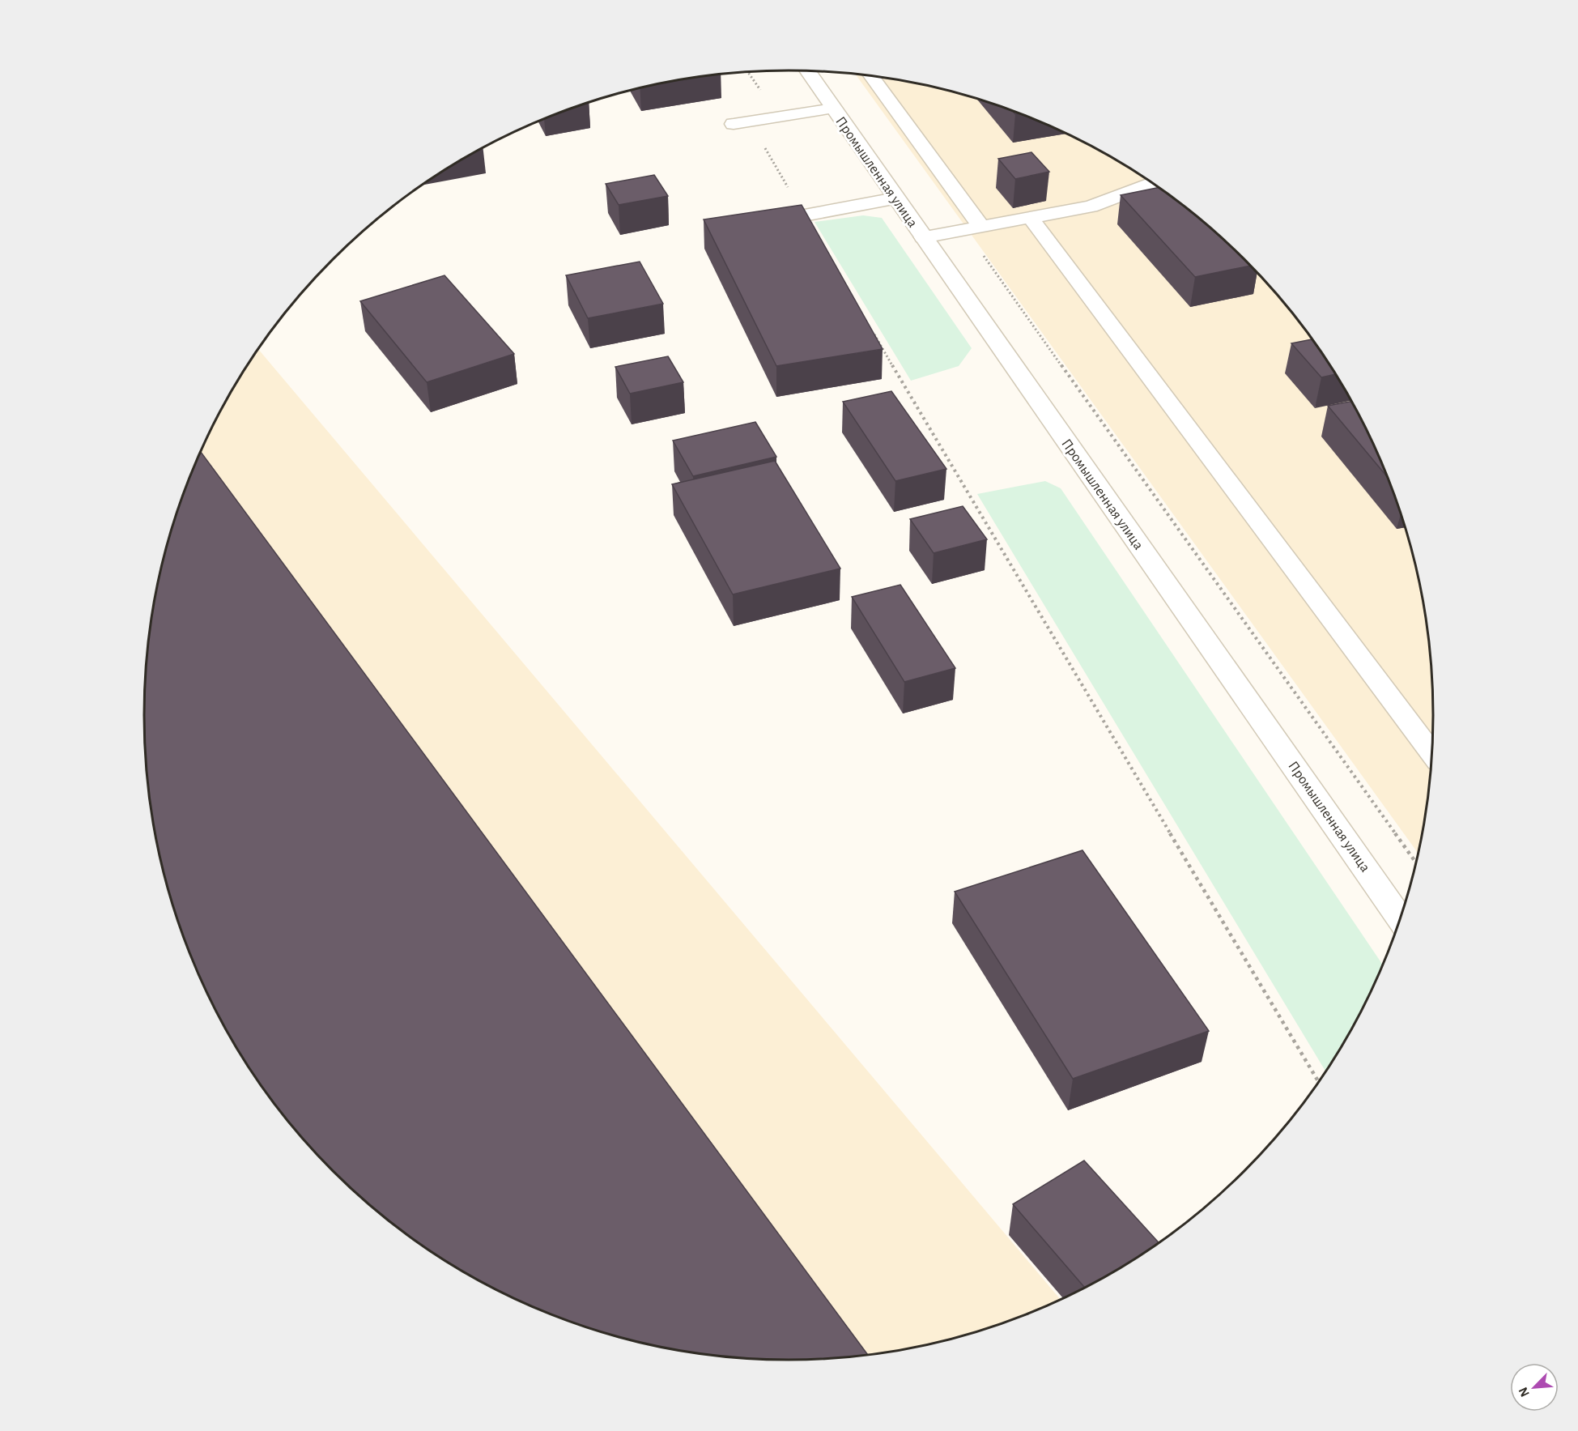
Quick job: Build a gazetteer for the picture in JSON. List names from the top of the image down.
{
  "streets": {
    "street": ["Промышленная улица"]
  },
  "north": "bottom left"
}
